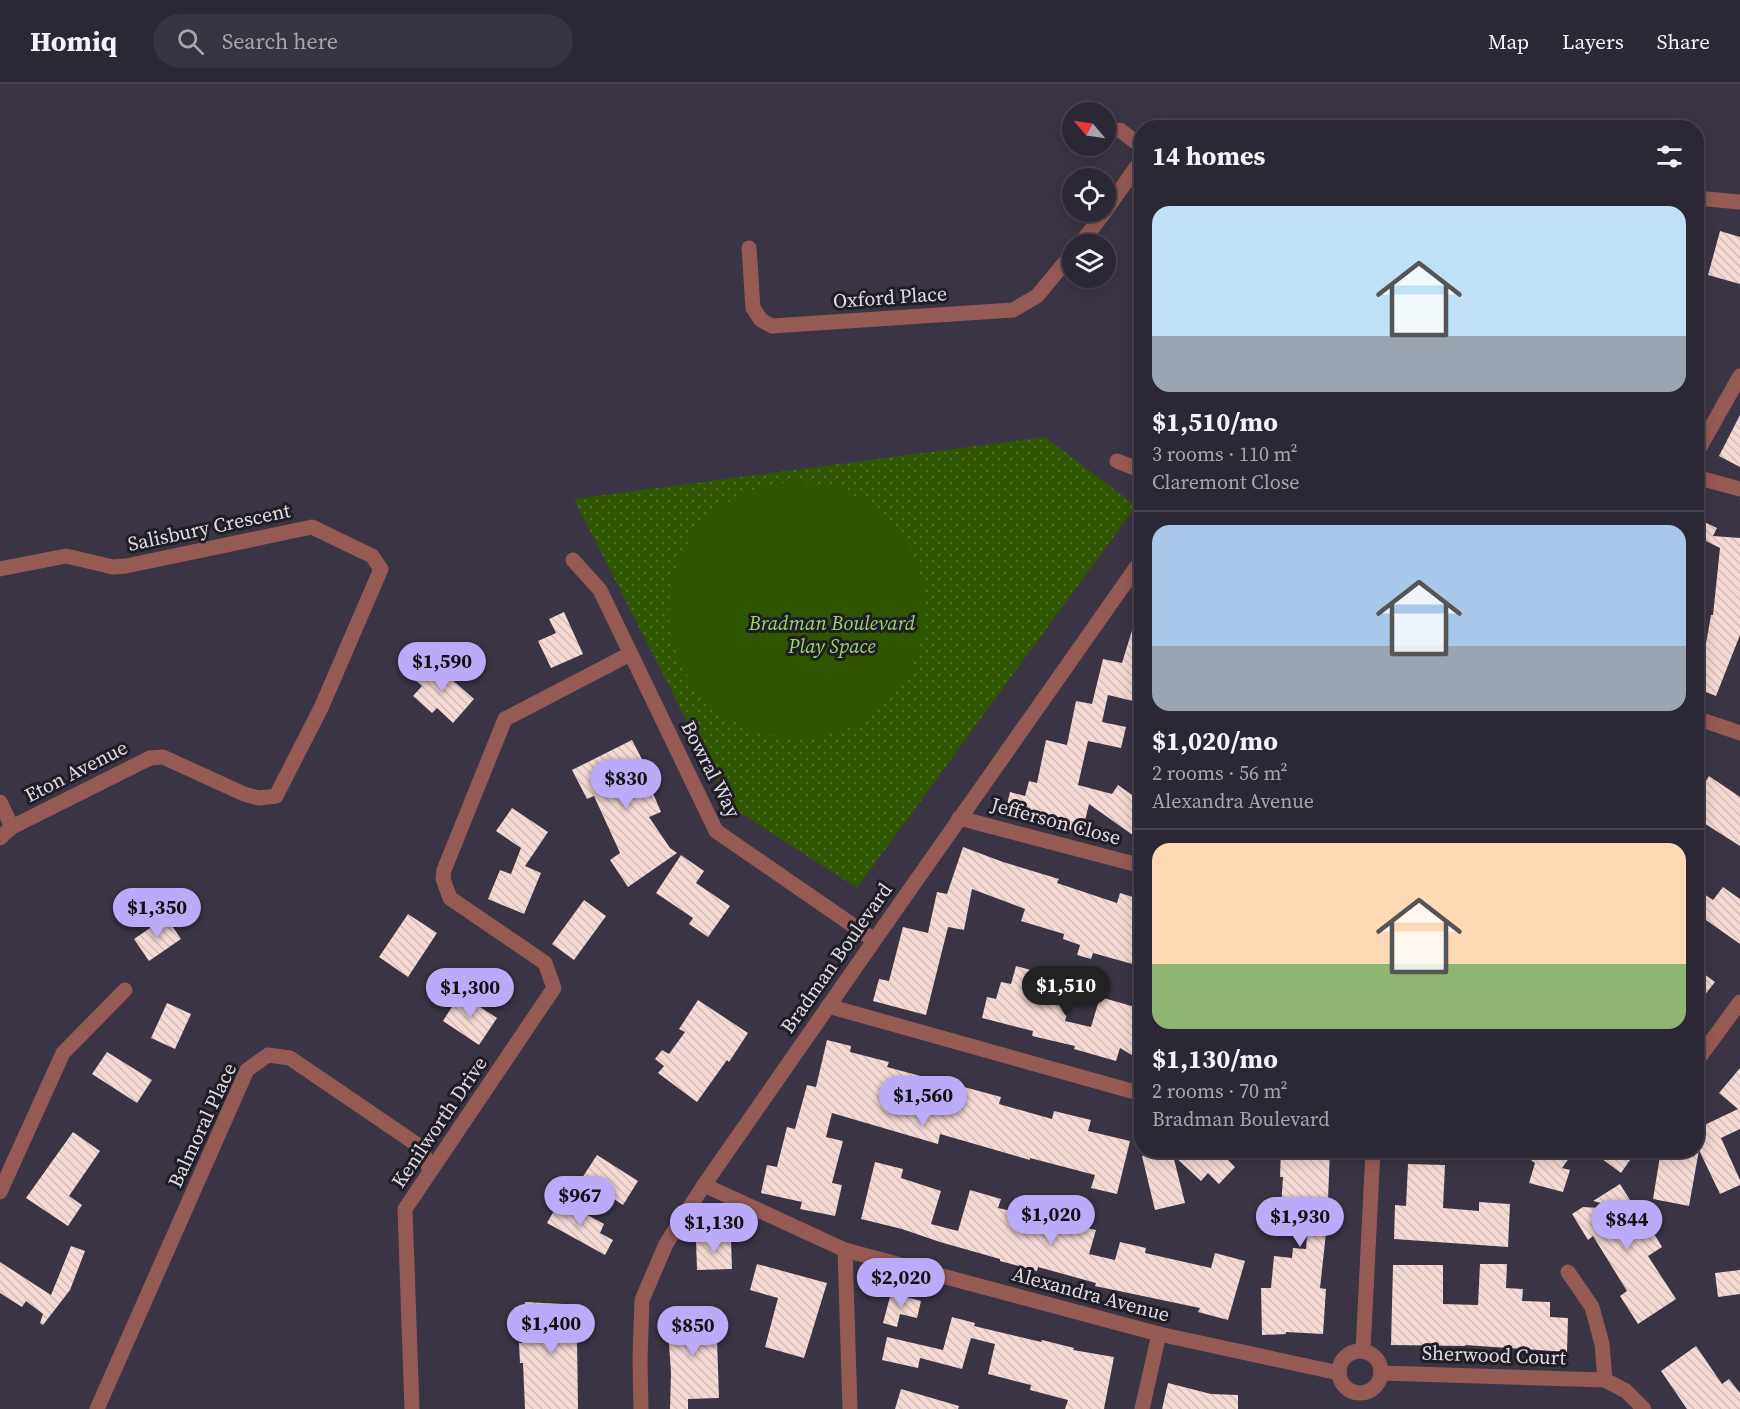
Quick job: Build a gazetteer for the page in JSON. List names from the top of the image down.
{
  "streets": {
    "street": [
      "Oxford Place",
      "Salisbury Crescent",
      "Bowral Way",
      "Eton Avenue",
      "Jefferson Close",
      "Bradman Boulevard",
      "Kenilworth Drive",
      "Balmoral Place",
      "Alexandra Avenue",
      "Sherwood Court"
    ]
  },
  "crossings": [
    ["Salisbury Crescent", "Eton Avenue"],
    ["Bowral Way", "Bradman Boulevard"],
    ["Bowral Way", "Kenilworth Drive"],
    ["Jefferson Close", "Bradman Boulevard"],
    ["Bradman Boulevard", "Alexandra Avenue"],
    ["Kenilworth Drive", "Balmoral Place"],
    ["Alexandra Avenue", "Sherwood Court"]
  ],
  "parks": ["Bradman Boulevard Play Space"],
  "north": "top left",
  "page": {
    "header": "Homiq",
    "search": "Search here",
    "nav": ["Map", "Layers", "Share"],
    "heading": "14 homes",
    "list": [
      {
        "name": "$1,510/mo",
        "note": "3 rooms · 110 m² · Claremont Close"
      },
      {
        "name": "$1,020/mo",
        "note": "2 rooms · 56 m² · Alexandra Avenue"
      },
      {
        "name": "$1,130/mo",
        "note": "2 rooms · 70 m² · Bradman Boulevard"
      }
    ],
    "price": [
      "$1,590",
      "$830",
      "$1,350",
      "$1,510",
      "$1,300",
      "$1,560",
      "$967",
      "$1,020",
      "$1,930",
      "$844",
      "$1,130",
      "$2,020",
      "$1,400",
      "$850"
    ]
  }
}
